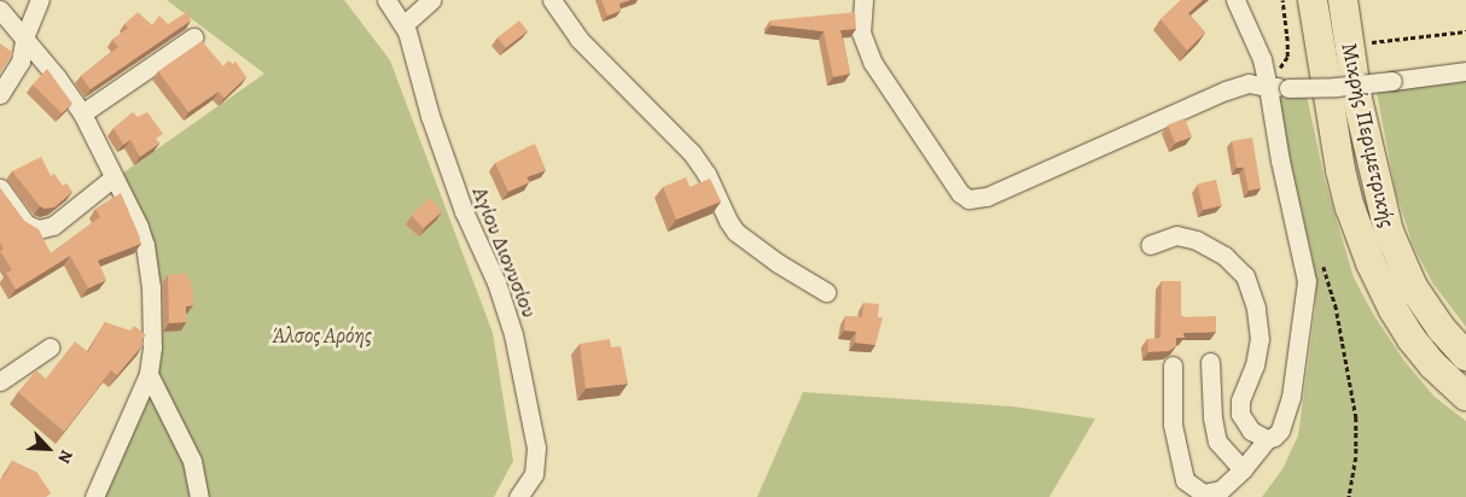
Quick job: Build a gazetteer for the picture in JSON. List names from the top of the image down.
{
  "streets": {
    "main road": ["Μικρής Περιμετρικής"],
    "street": ["Αγίου Διονυσίου"]
  },
  "parks": ["Άλσος Αρόης"],
  "north": "bottom right"
}
